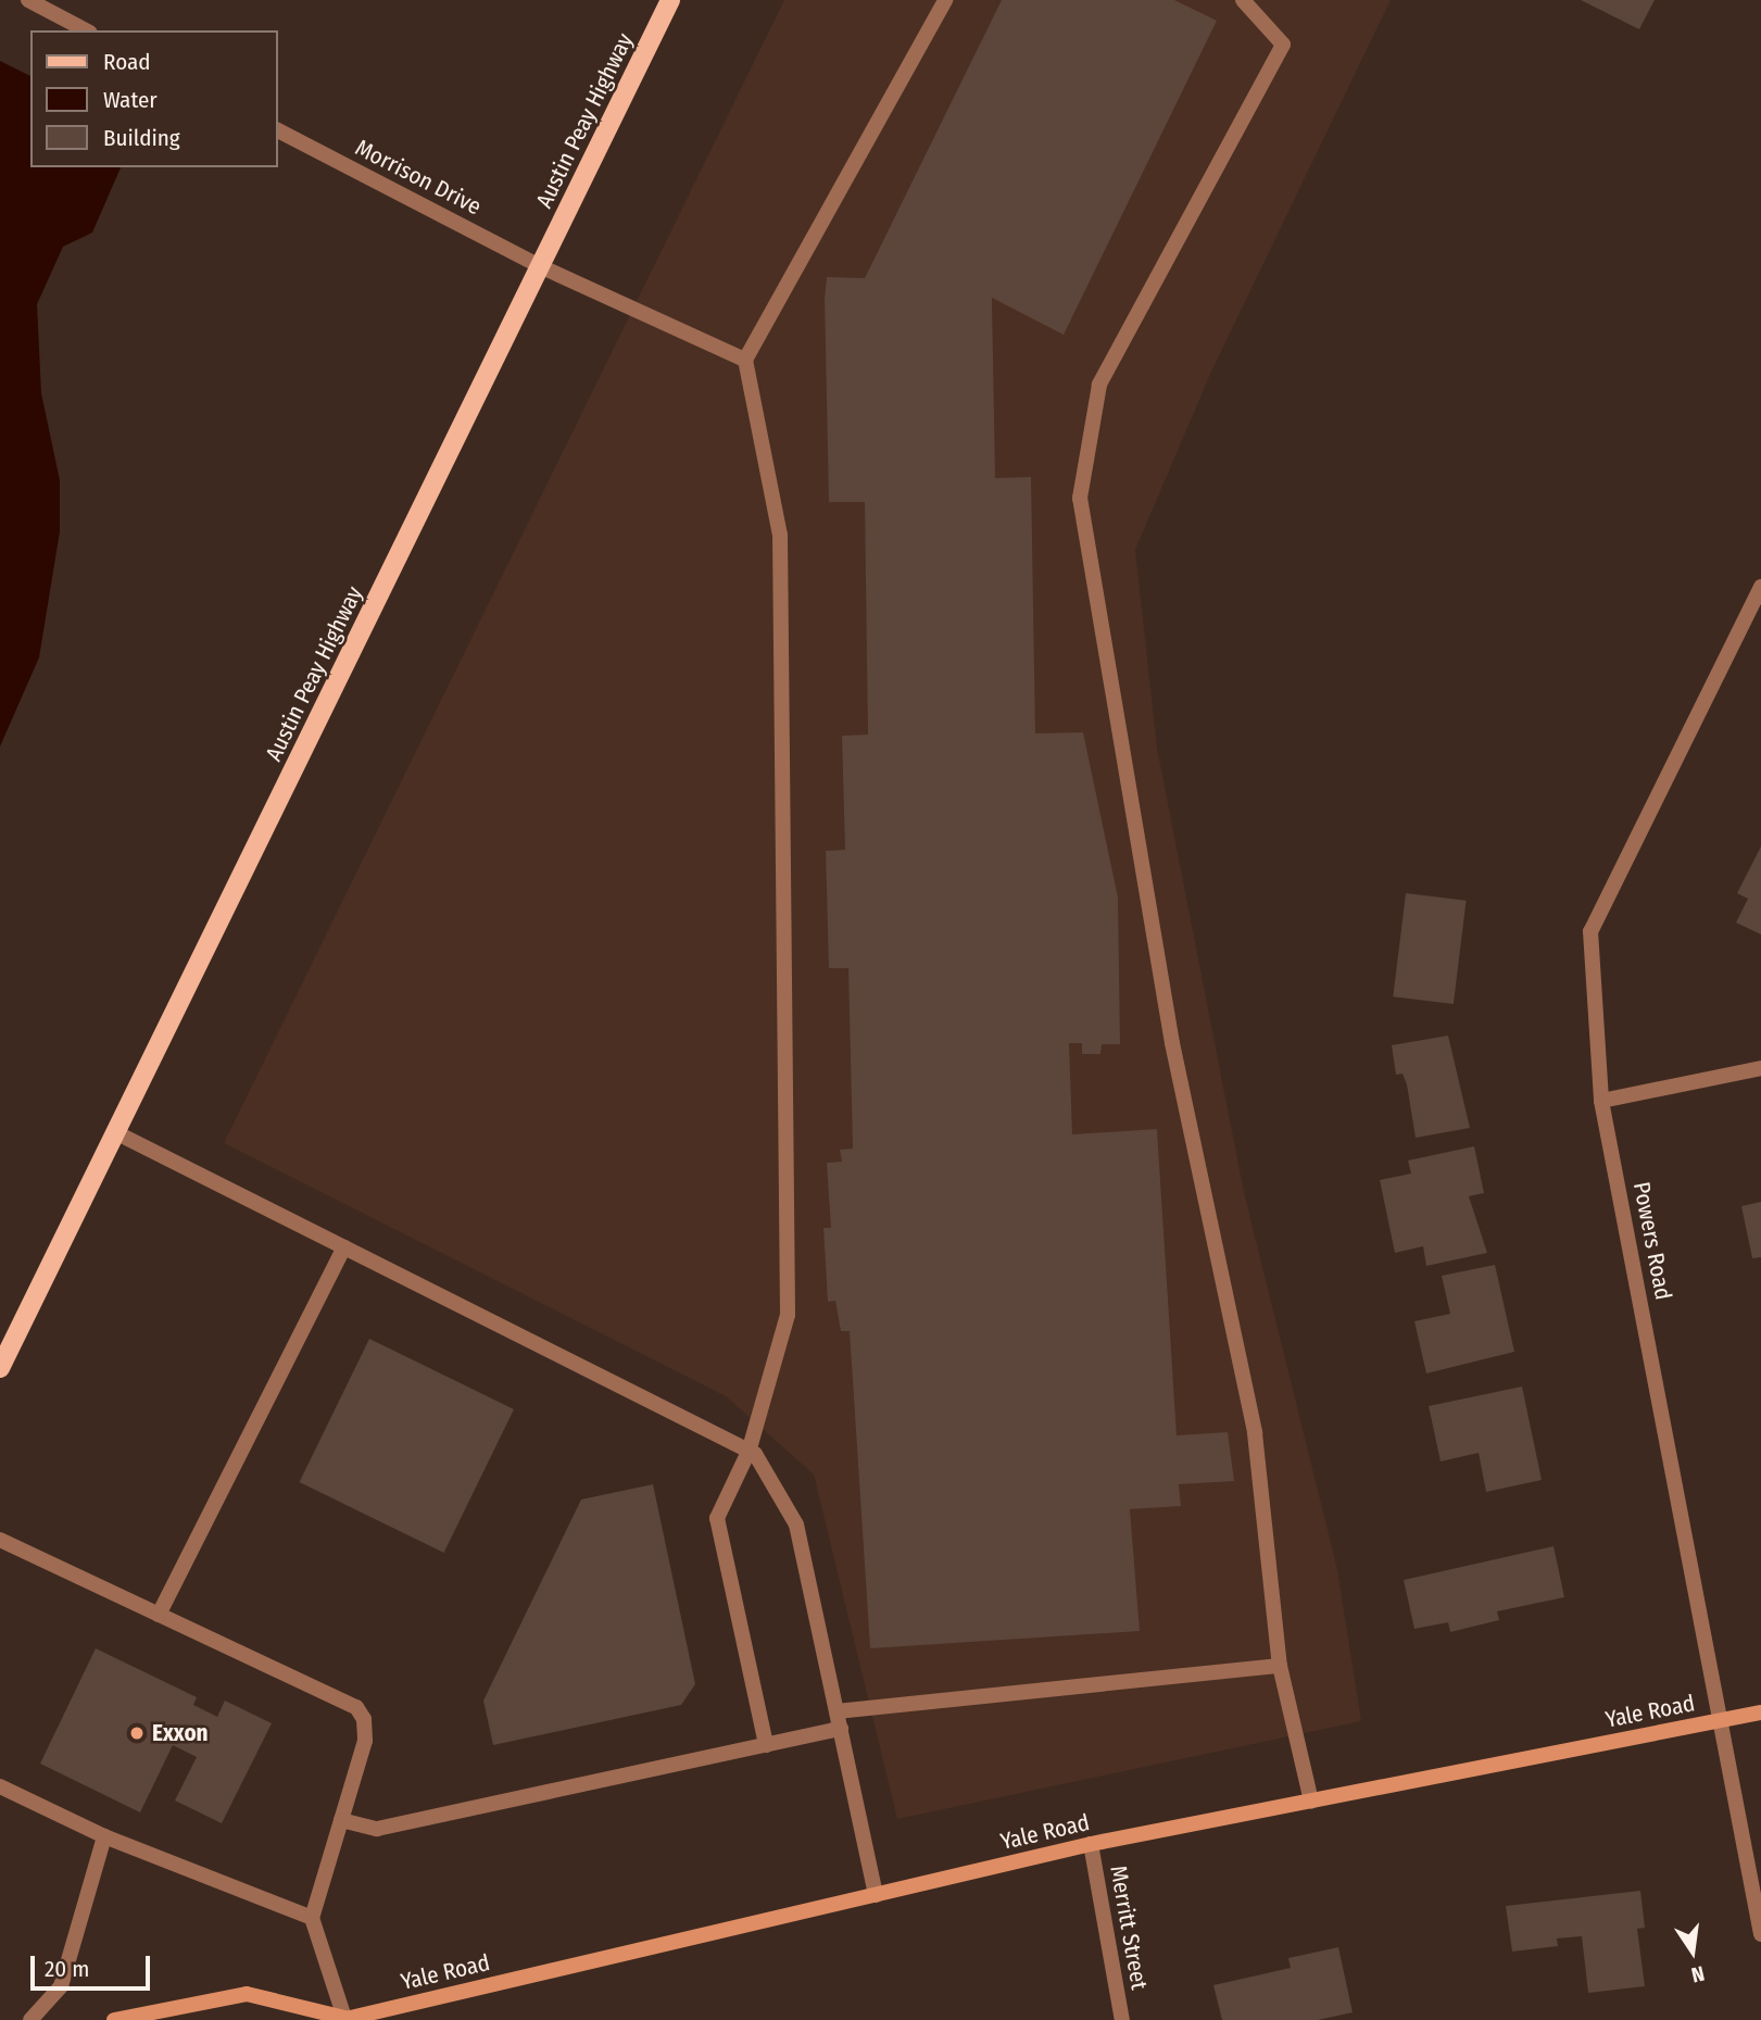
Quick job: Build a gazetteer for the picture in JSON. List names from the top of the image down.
{
  "streets": {
    "main road": ["Austin Peay Highway", "Yale Road"],
    "street": ["Morrison Drive", "Powers Road", "Merritt Street"]
  },
  "crossings": [
    ["Austin Peay Highway", "Morrison Drive"],
    ["Powers Road", "Yale Road"],
    ["Yale Road", "Merritt Street"]
  ],
  "places": ["Exxon"],
  "legend": ["Road", "Water", "Building"],
  "scale_bar": "20 m",
  "north": "bottom"
}
